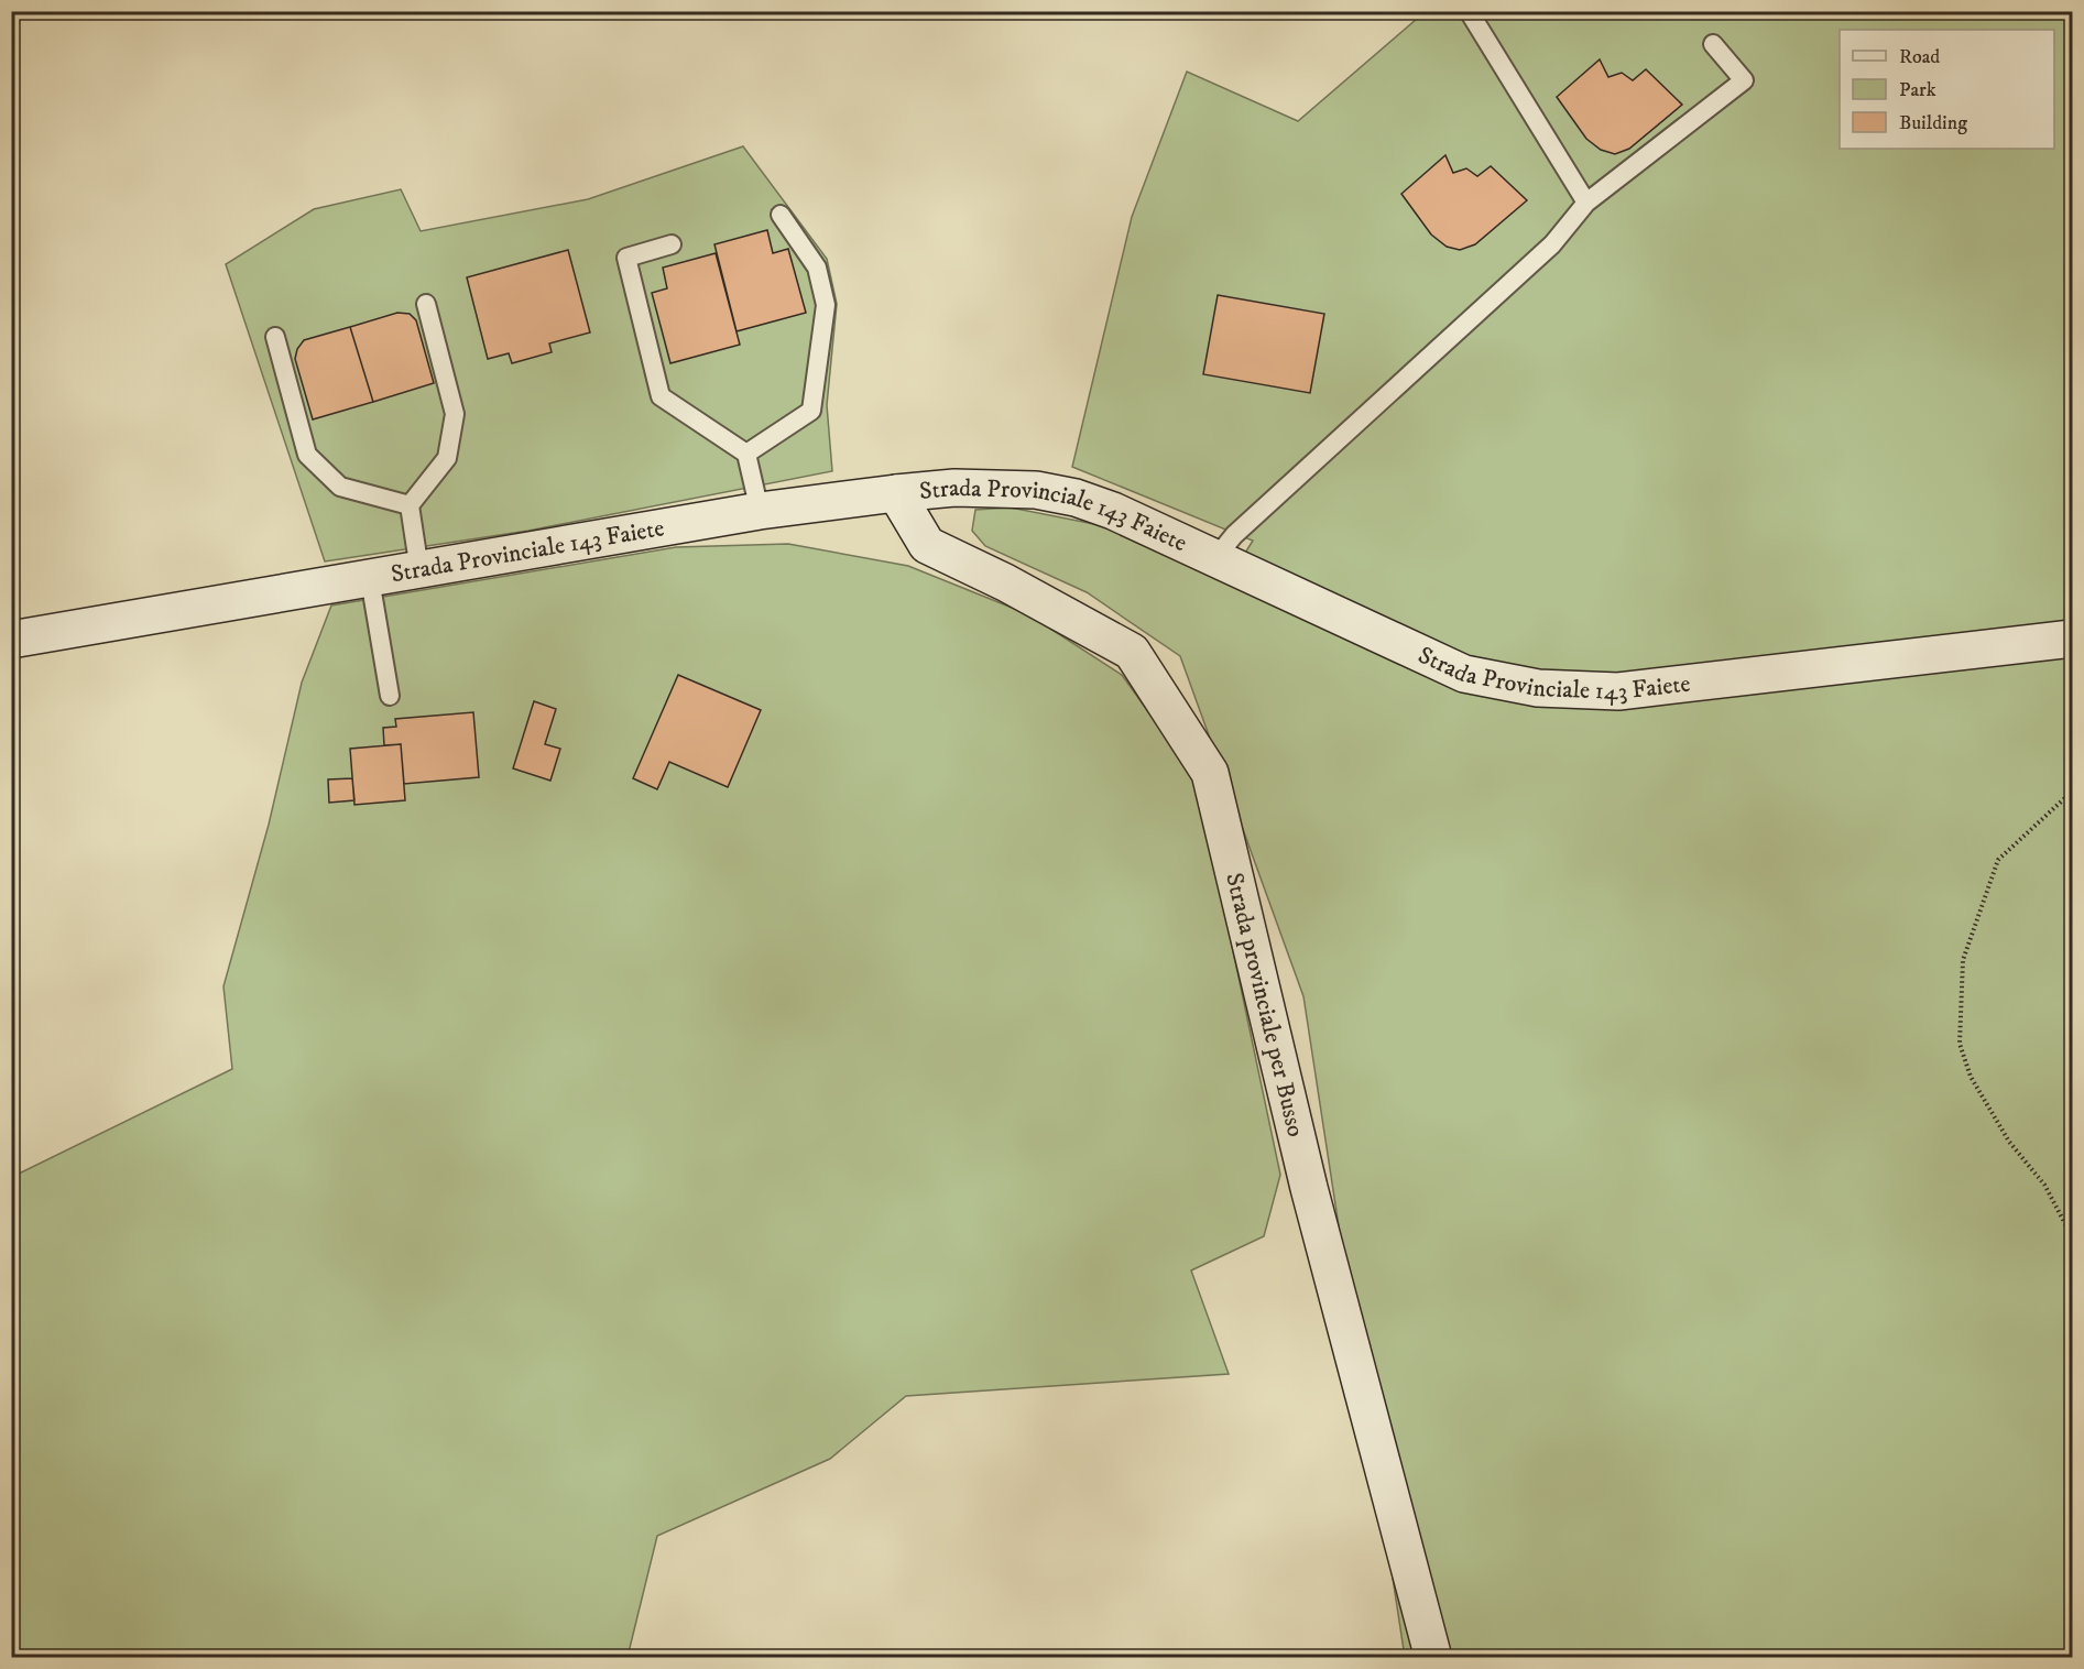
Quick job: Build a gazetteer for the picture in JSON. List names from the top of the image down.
{
  "streets": {
    "main road": ["Strada Provinciale 143 Faiete", "Strada provinciale per Busso"]
  },
  "crossings": [
    ["Strada Provinciale 143 Faiete", "Strada provinciale per Busso"]
  ],
  "legend": ["Road", "Park", "Building"]
}
